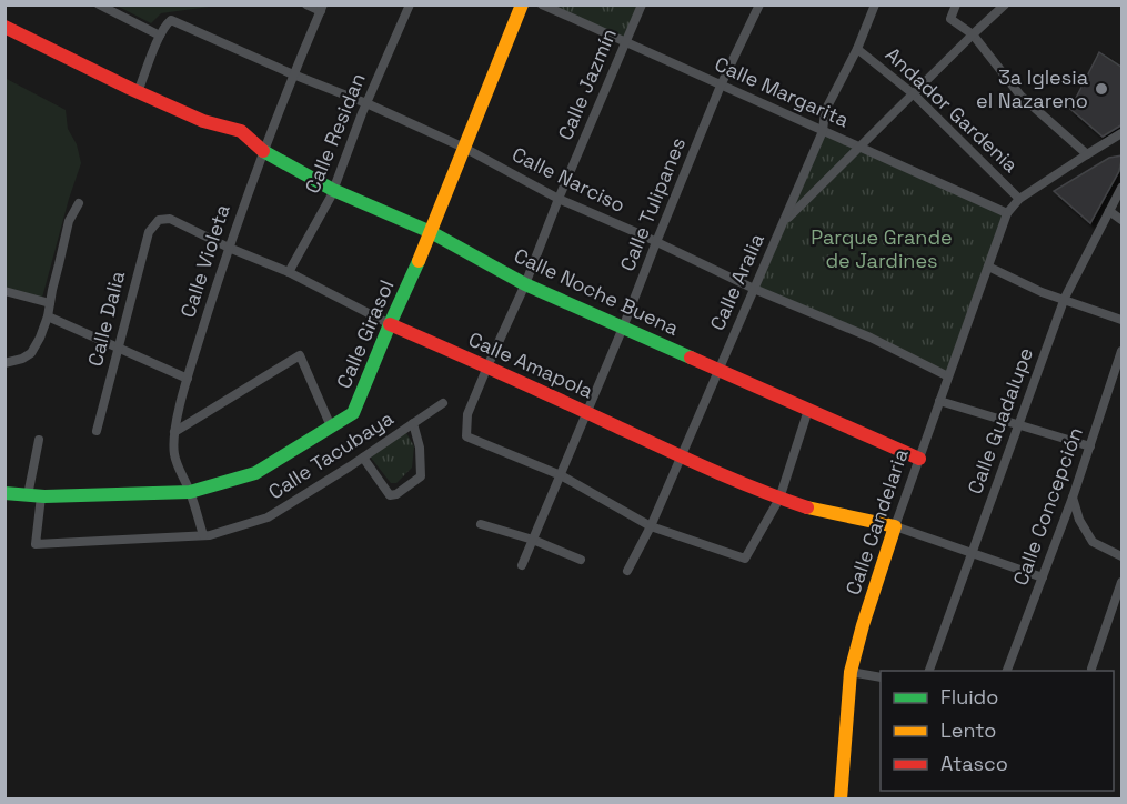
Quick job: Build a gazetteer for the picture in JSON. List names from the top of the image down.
{
  "streets": {
    "street": [
      "Calle Jazmín",
      "Calle Margarita",
      "Andador Gardenia",
      "Calle Residan",
      "Calle Narciso",
      "Calle Tulipanes",
      "Calle Violeta",
      "Calle Aralia",
      "Calle Noche Buena",
      "Calle Dalia",
      "Calle Girasol",
      "Calle Amapola",
      "Calle Guadalupe",
      "Calle Tacubaya",
      "Calle Concepción",
      "Calle Candelaria"
    ]
  },
  "crossings": [
    ["Calle Jazmín", "Calle Margarita"],
    ["Calle Jazmín", "Calle Narciso"],
    ["Calle Jazmín", "Calle Tulipanes"],
    ["Calle Jazmín", "Calle Noche Buena"],
    ["Calle Jazmín", "Calle Amapola"],
    ["Calle Margarita", "Calle Tulipanes"],
    ["Calle Margarita", "Calle Aralia"],
    ["Calle Margarita", "Calle Candelaria"],
    ["Andador Gardenia", "Calle Aralia"],
    ["Calle Residan", "Calle Narciso"],
    ["Calle Residan", "Calle Noche Buena"],
    ["Calle Residan", "Calle Amapola"],
    ["Calle Narciso", "Calle Tulipanes"],
    ["Calle Narciso", "Calle Violeta"],
    ["Calle Narciso", "Calle Aralia"],
    ["Calle Narciso", "Calle Girasol"],
    ["Calle Narciso", "Calle Candelaria"],
    ["Calle Tulipanes", "Calle Noche Buena"],
    ["Calle Tulipanes", "Calle Amapola"],
    ["Calle Violeta", "Calle Noche Buena"],
    ["Calle Violeta", "Calle Girasol"],
    ["Calle Violeta", "Calle Amapola"],
    ["Calle Violeta", "Calle Tacubaya"],
    ["Calle Aralia", "Calle Noche Buena"],
    ["Calle Aralia", "Calle Amapola"],
    ["Calle Noche Buena", "Calle Girasol"],
    ["Calle Noche Buena", "Calle Candelaria"],
    ["Calle Dalia", "Calle Amapola"],
    ["Calle Girasol", "Calle Amapola"],
    ["Calle Girasol", "Calle Tacubaya"],
    ["Calle Amapola", "Calle Candelaria"]
  ],
  "parks": ["Parque Grande de Jardines"],
  "places": ["3a Iglesia el Nazareno"],
  "legend": ["Fluido", "Lento", "Atasco"]
}
